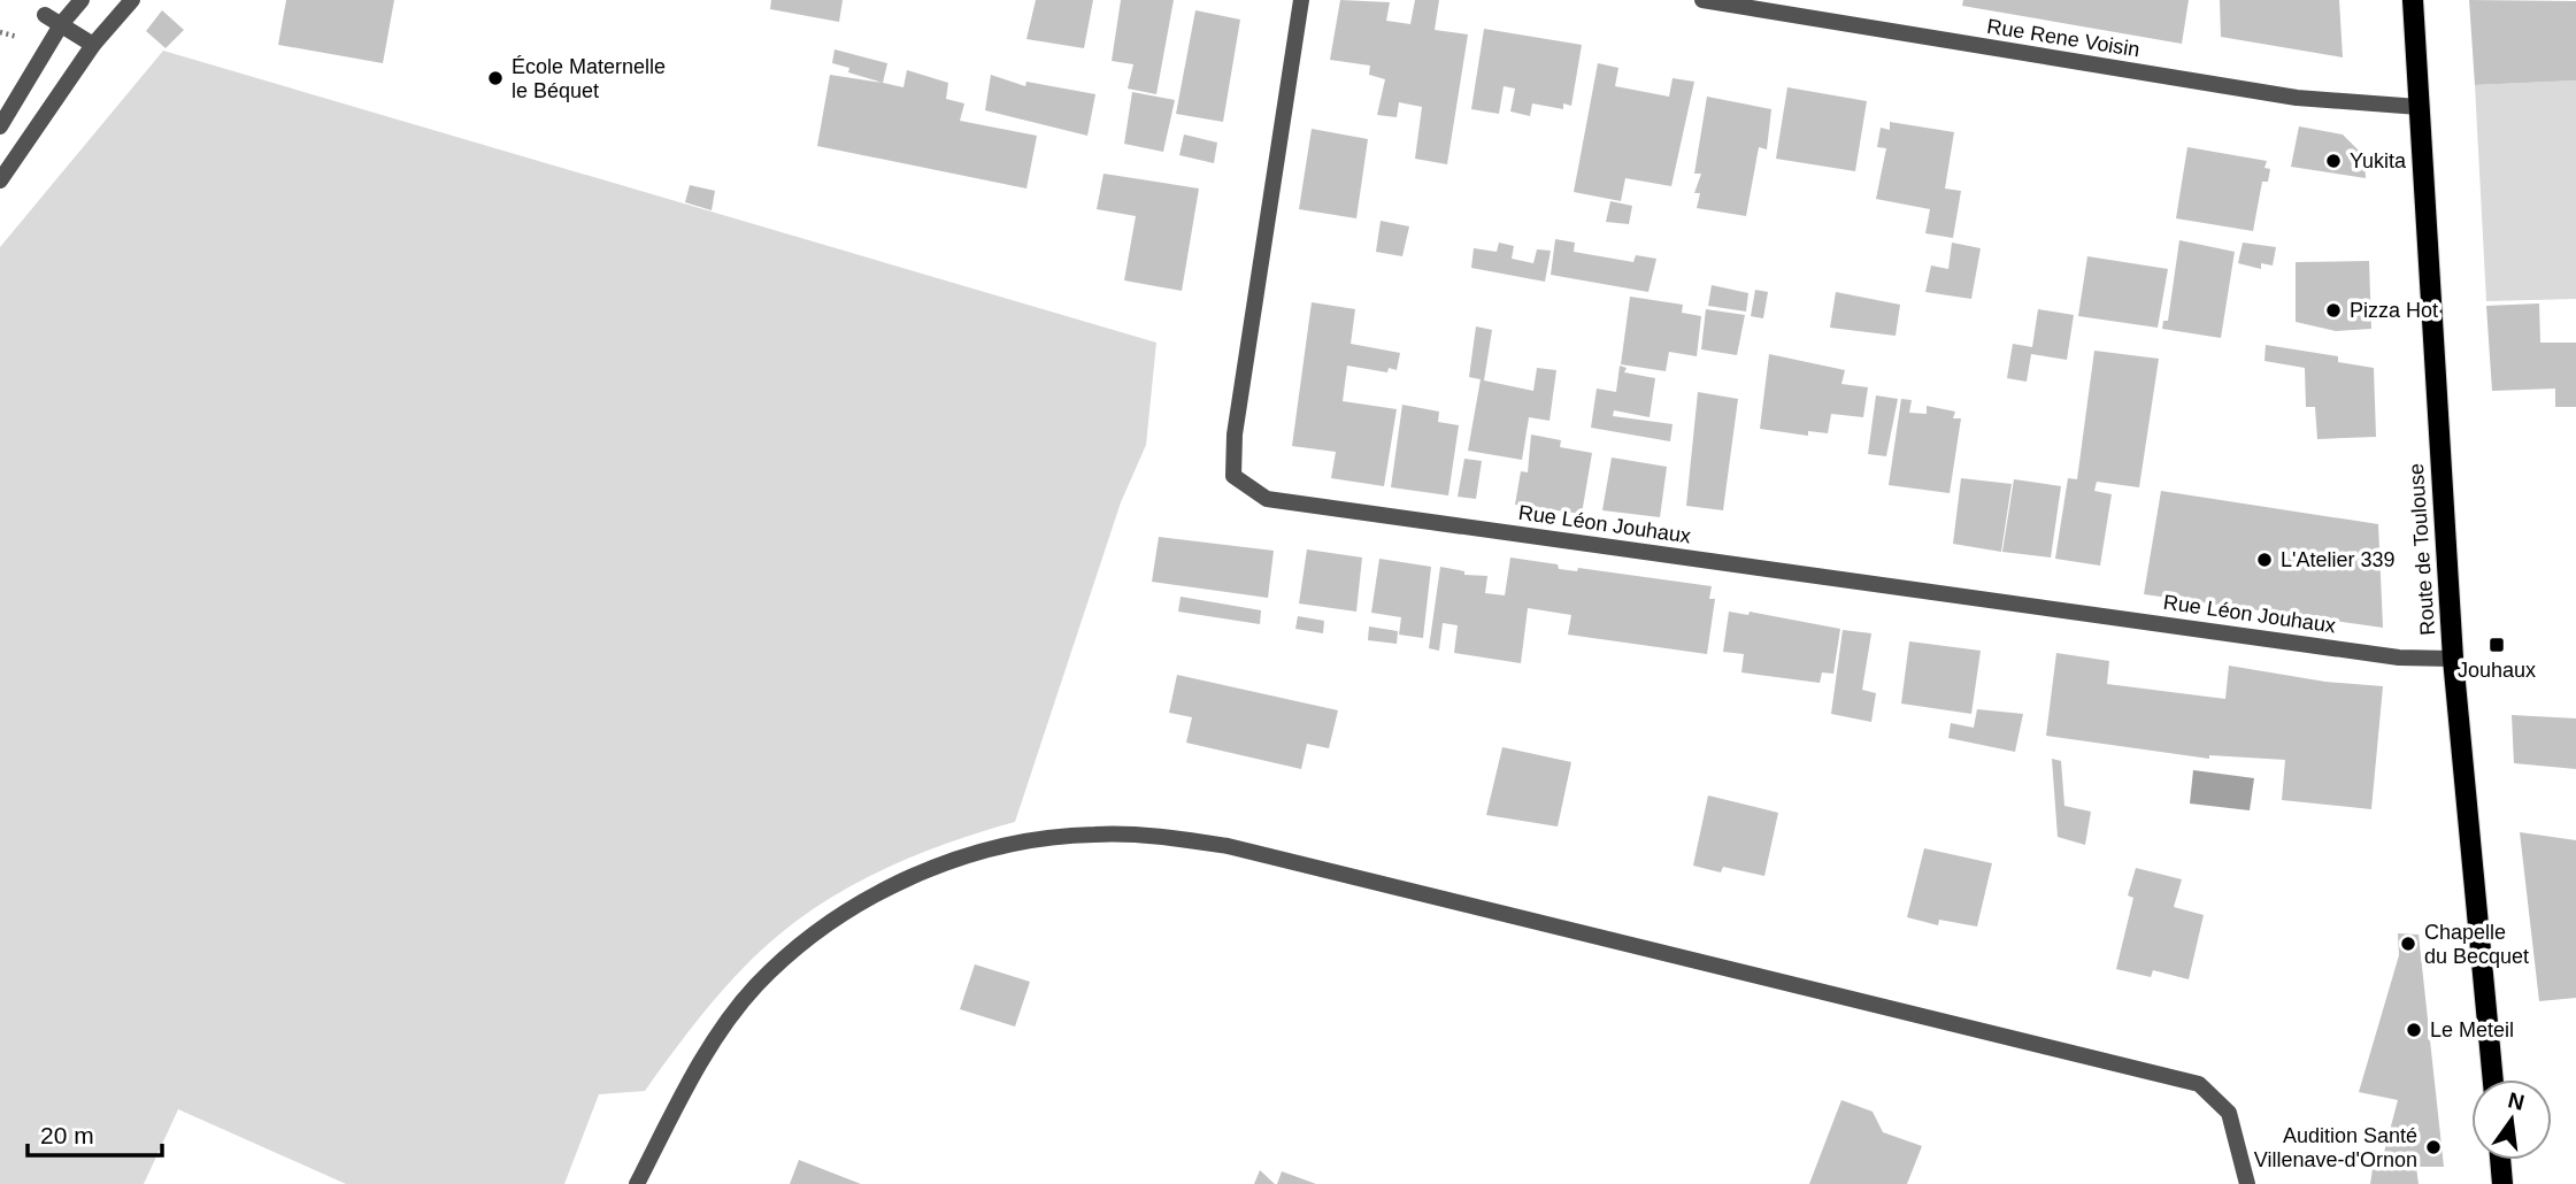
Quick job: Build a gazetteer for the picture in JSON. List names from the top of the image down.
{
  "streets": {
    "main road": ["Route de Toulouse"],
    "street": ["Rue Rene Voisin", "Rue Léon Jouhaux"]
  },
  "crossings": [
    ["Rue Rene Voisin", "Route de Toulouse"],
    ["Rue Léon Jouhaux", "Route de Toulouse"]
  ],
  "places": {
    "other": [
      "École Maternelle le Béquet",
      "Yukita",
      "Pizza Hot",
      "L'Atelier 339",
      "Chapelle du Becquet",
      "Le Meteil",
      "Audition Santé Villenave-d'Ornon"
    ],
    "transit": ["Jouhaux"]
  },
  "scale_bar": "20 m",
  "north": "top"
}
